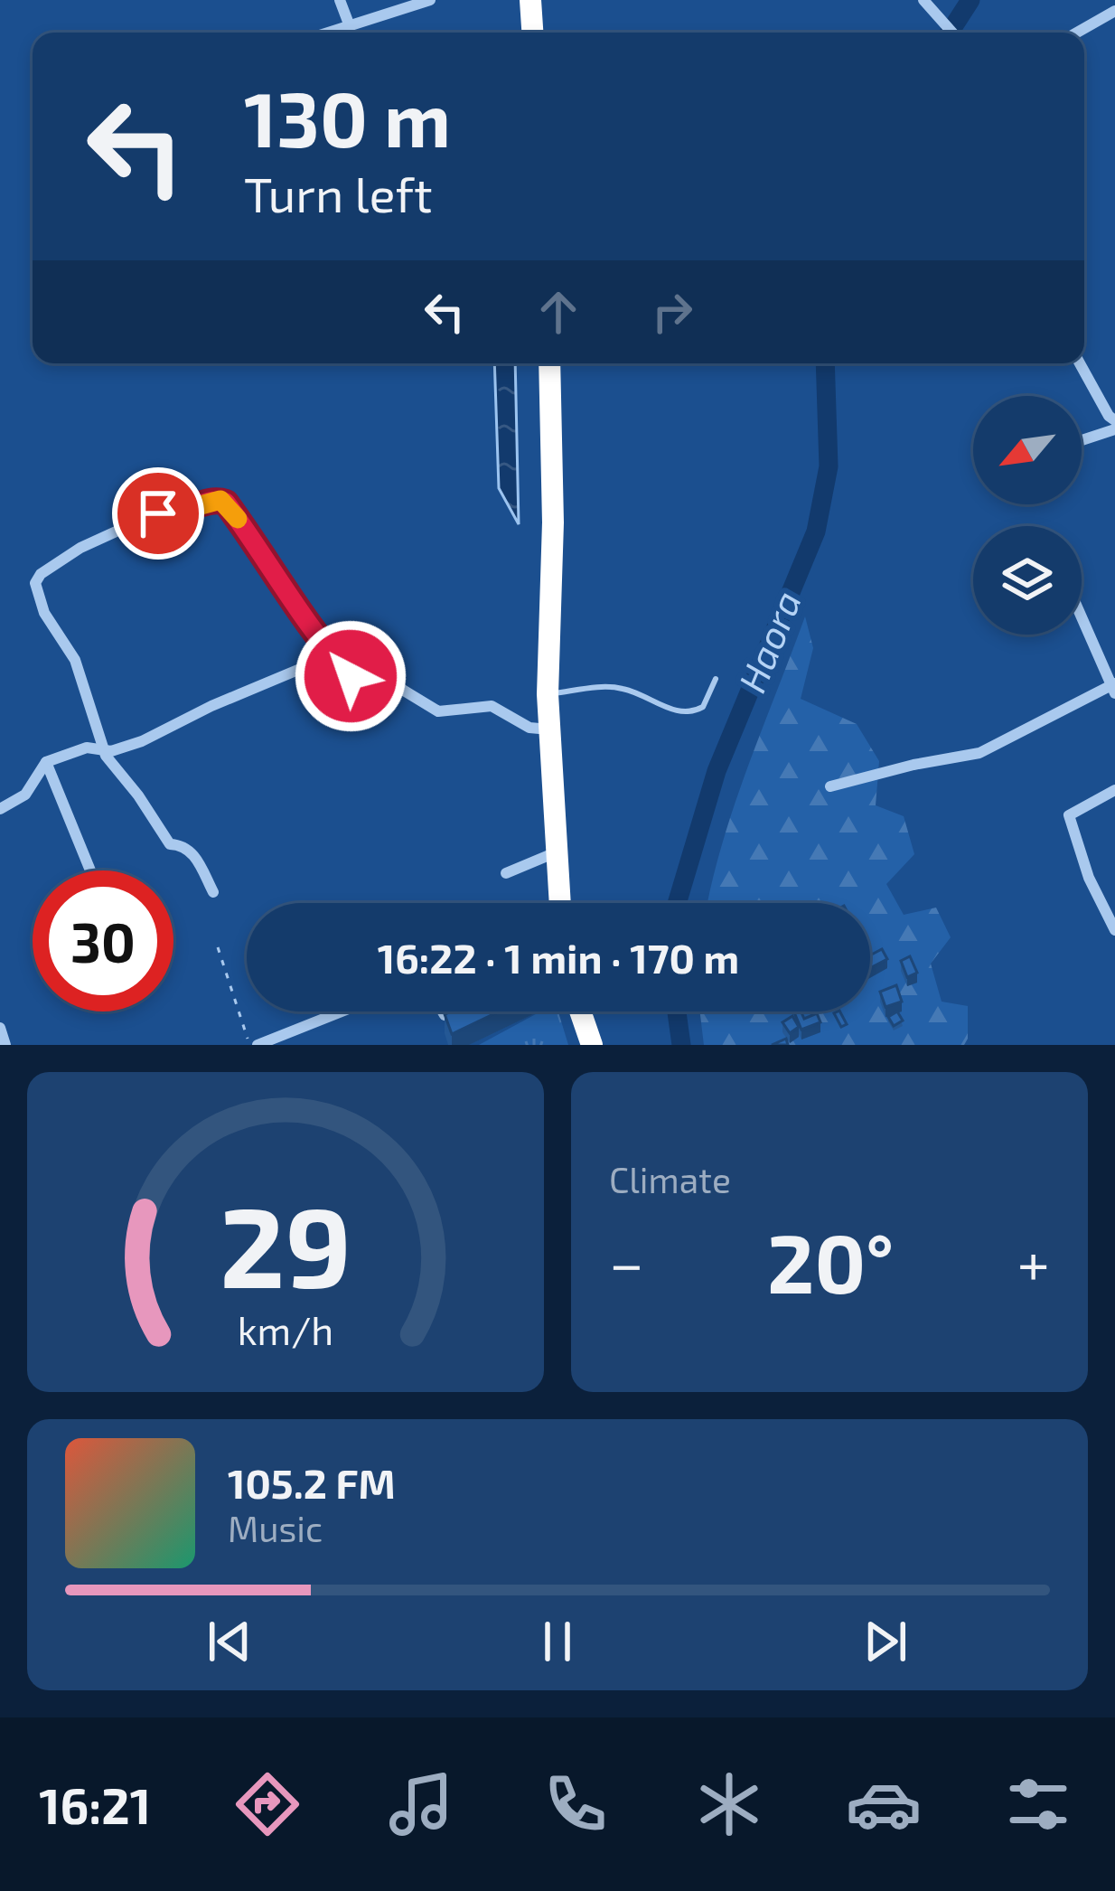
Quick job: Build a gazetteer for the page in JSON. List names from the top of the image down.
{
  "water": ["Haora"],
  "north": "bottom left",
  "page": {
    "turn": ["130 m", "Turn left"],
    "limit": "30",
    "trip": "16:22 · 1 min · 170 m",
    "tile": "Climate",
    "heat": ["−", "20°", "+"],
    "song": ["105.2 FM", "Music"],
    "tabs": "16:21",
    "gauge": ["29", "km/h"]
  }
}
